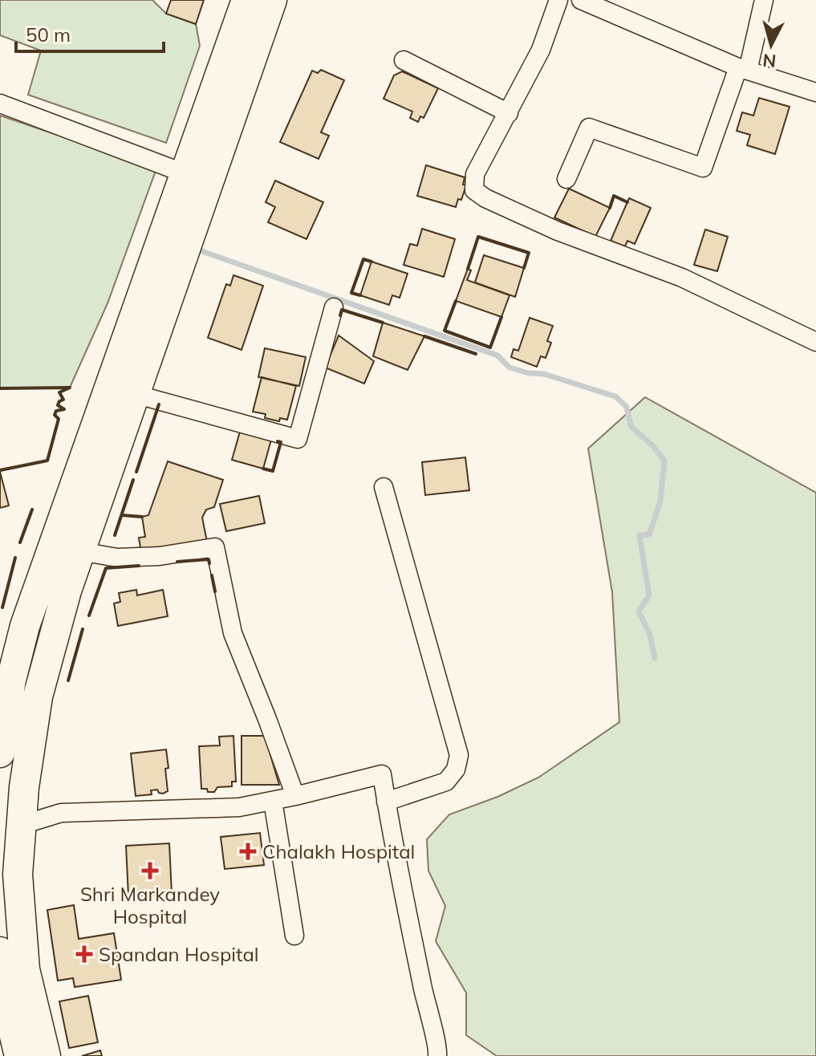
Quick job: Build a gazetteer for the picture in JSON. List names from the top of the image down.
{
  "places": {
    "health": ["Chalakh Hospital", "Shri Markandey Hospital", "Spandan Hospital"]
  },
  "scale_bar": "50 m",
  "north": "bottom"
}
